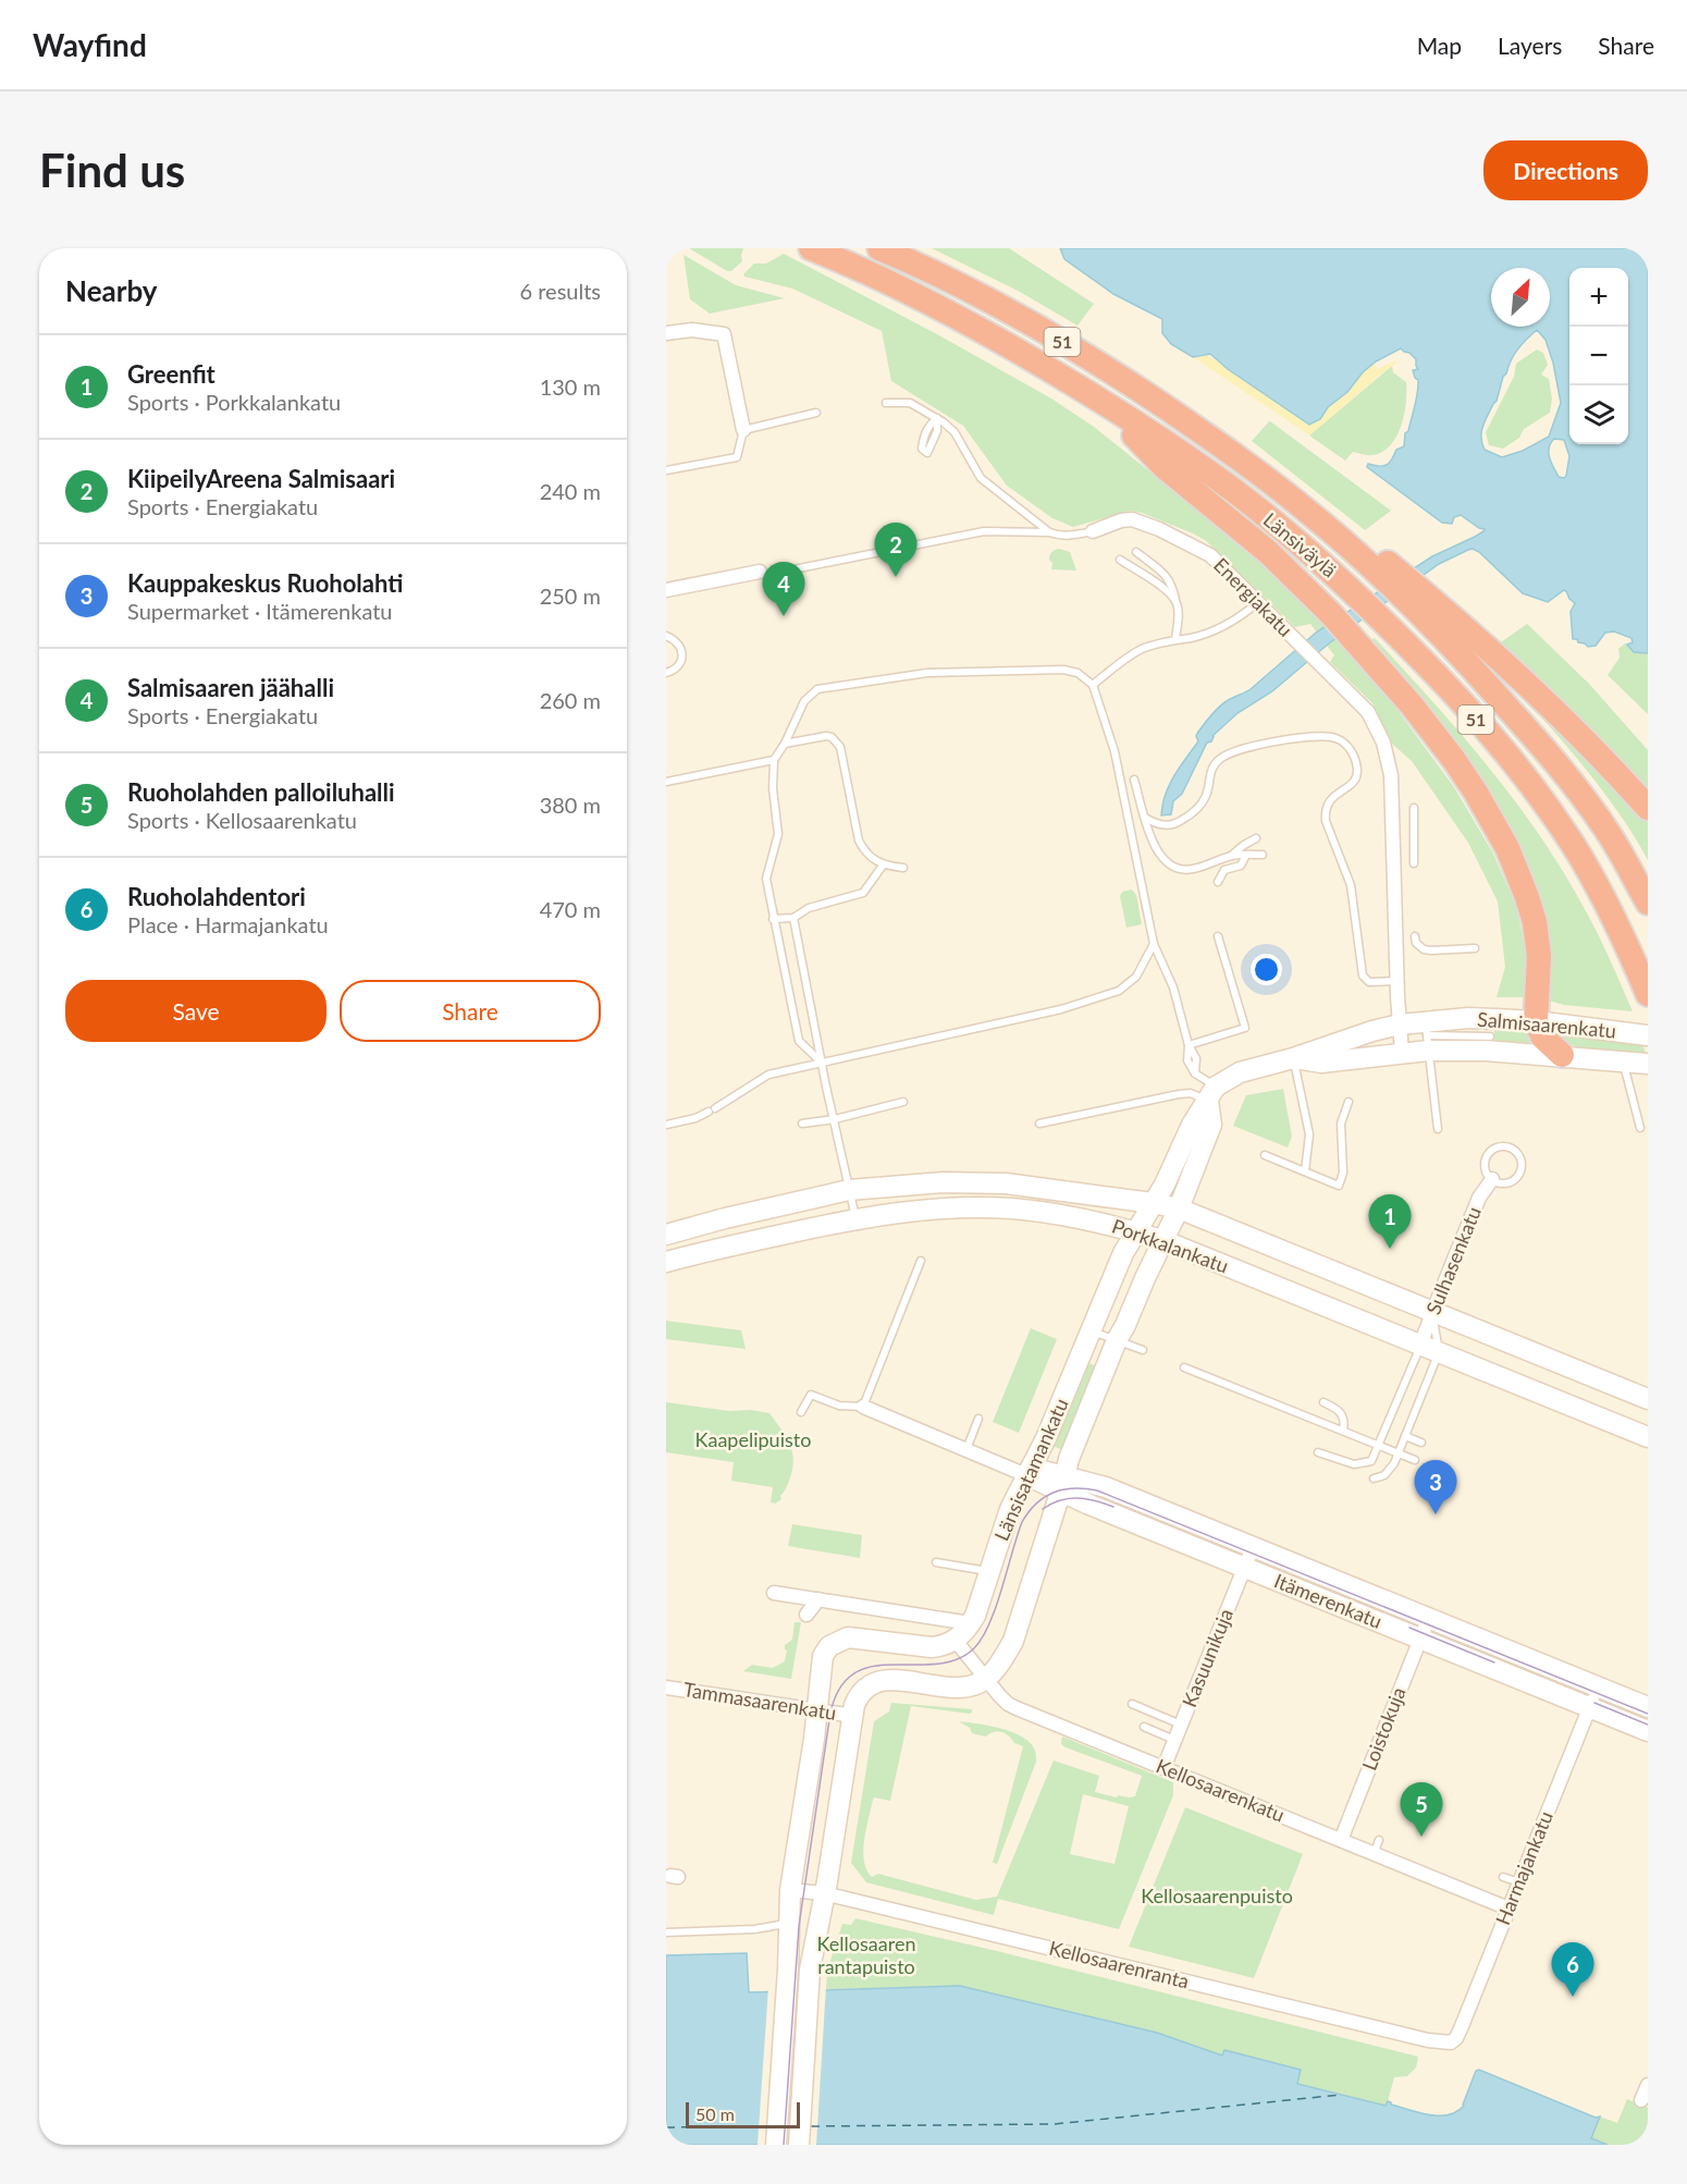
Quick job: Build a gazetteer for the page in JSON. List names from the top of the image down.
{
  "streets": {
    "highway": ["51", "Länsiväylä"],
    "main road": [
      "Salmisaarenkatu",
      "Porkkalankatu",
      "Länsisatamankatu",
      "Itämerenkatu"
    ],
    "street": [
      "Energiakatu",
      "Sulhasenkatu",
      "Kasuunikuja",
      "Tammasaarenkatu",
      "Loistokuja",
      "Kellosaarenkatu",
      "Harmajankatu",
      "Kellosaarenranta"
    ]
  },
  "crossings": [
    ["Energiakatu", "Salmisaarenkatu"],
    ["Salmisaarenkatu", "Porkkalankatu"],
    ["Salmisaarenkatu", "Länsisatamankatu"],
    ["Porkkalankatu", "Sulhasenkatu"],
    ["Porkkalankatu", "Länsisatamankatu"],
    ["Länsisatamankatu", "Itämerenkatu"],
    ["Länsisatamankatu", "Kellosaarenkatu"],
    ["Itämerenkatu", "Kasuunikuja"],
    ["Itämerenkatu", "Loistokuja"],
    ["Itämerenkatu", "Harmajankatu"],
    ["Kasuunikuja", "Kellosaarenkatu"],
    ["Loistokuja", "Kellosaarenkatu"],
    ["Kellosaarenkatu", "Harmajankatu"],
    ["Harmajankatu", "Kellosaarenranta"]
  ],
  "parks": ["Kaapelipuisto", "Kellosaarenpuisto", "Kellosaaren rantapuisto"],
  "scale_bar": "50 m",
  "north": "top right",
  "page": {
    "header": "Wayfind",
    "nav": ["Map", "Layers", "Share"],
    "buttons": [
      "Directions",
      ["Save", "Share"]
    ],
    "title": "Find us",
    "heading": ["Nearby", "6 results"],
    "map_buttons": ["+", "−"],
    "list": [
      {
        "mark": "1",
        "name": "Greenfit",
        "note": "Sports · Porkkalankatu",
        "value": "130 m"
      },
      {
        "mark": "2",
        "name": "KiipeilyAreena Salmisaari",
        "note": "Sports · Energiakatu",
        "value": "240 m"
      },
      {
        "mark": "3",
        "name": "Kauppakeskus Ruoholahti",
        "note": "Supermarket · Itämerenkatu",
        "value": "250 m"
      },
      {
        "mark": "4",
        "name": "Salmisaaren jäähalli",
        "note": "Sports · Energiakatu",
        "value": "260 m"
      },
      {
        "mark": "5",
        "name": "Ruoholahden palloiluhalli",
        "note": "Sports · Kellosaarenkatu",
        "value": "380 m"
      },
      {
        "mark": "6",
        "name": "Ruoholahdentori",
        "note": "Place · Harmajankatu",
        "value": "470 m"
      }
    ],
    "pins": [
      "2",
      "4",
      "1",
      "3",
      "5",
      "6"
    ],
    "scale": "50 m"
  }
}
